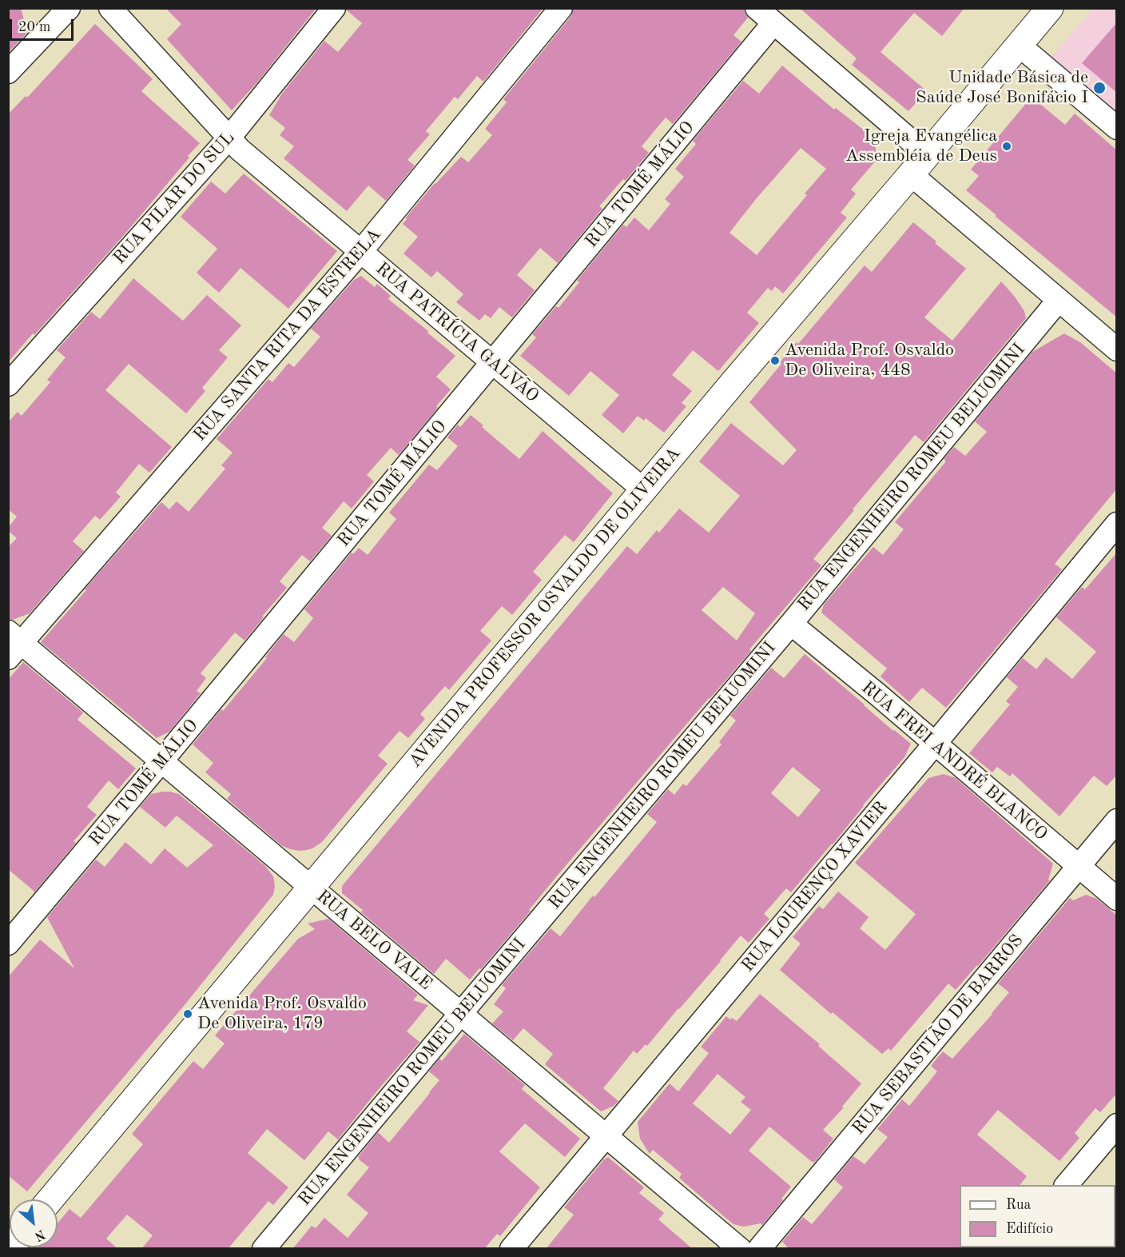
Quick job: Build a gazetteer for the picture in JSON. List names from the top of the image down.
{
  "streets": {
    "street": [
      "RUA TOMÉ MÁLIO",
      "RUA PILAR DO SUL",
      "RUA PATRÍCIA GALVÃO",
      "RUA SANTA RITA DA ESTRELA",
      "RUA ENGENHEIRO ROMEU BELUOMINI",
      "AVENIDA PROFESSOR OSVALDO DE OLIVEIRA",
      "RUA FREI ANDRÉ BLANCO",
      "RUA LOURENÇO XAVIER",
      "RUA BELO VALE",
      "RUA SEBASTIÃO DE BARROS"
    ]
  },
  "crossings": [
    ["RUA TOMÉ MÁLIO", "RUA PATRÍCIA GALVÃO"],
    ["RUA TOMÉ MÁLIO", "RUA BELO VALE"],
    ["RUA PILAR DO SUL", "RUA PATRÍCIA GALVÃO"],
    ["RUA PATRÍCIA GALVÃO", "RUA SANTA RITA DA ESTRELA"],
    ["RUA PATRÍCIA GALVÃO", "AVENIDA PROFESSOR OSVALDO DE OLIVEIRA"],
    ["RUA SANTA RITA DA ESTRELA", "RUA BELO VALE"],
    ["RUA ENGENHEIRO ROMEU BELUOMINI", "RUA FREI ANDRÉ BLANCO"],
    ["RUA ENGENHEIRO ROMEU BELUOMINI", "RUA BELO VALE"],
    ["AVENIDA PROFESSOR OSVALDO DE OLIVEIRA", "RUA BELO VALE"],
    ["RUA FREI ANDRÉ BLANCO", "RUA LOURENÇO XAVIER"],
    ["RUA FREI ANDRÉ BLANCO", "RUA SEBASTIÃO DE BARROS"],
    ["RUA LOURENÇO XAVIER", "RUA BELO VALE"]
  ],
  "places": [
    "Unidade Básica de Saúde José Bonifácio I",
    "Igreja Evangélica Assembléia de Deus",
    "Avenida Prof. Osvaldo De Oliveira, 448",
    "Avenida Prof. Osvaldo De Oliveira, 179"
  ],
  "legend": ["Rua", "Edifício"],
  "scale_bar": "20 m",
  "north": "bottom right"
}
